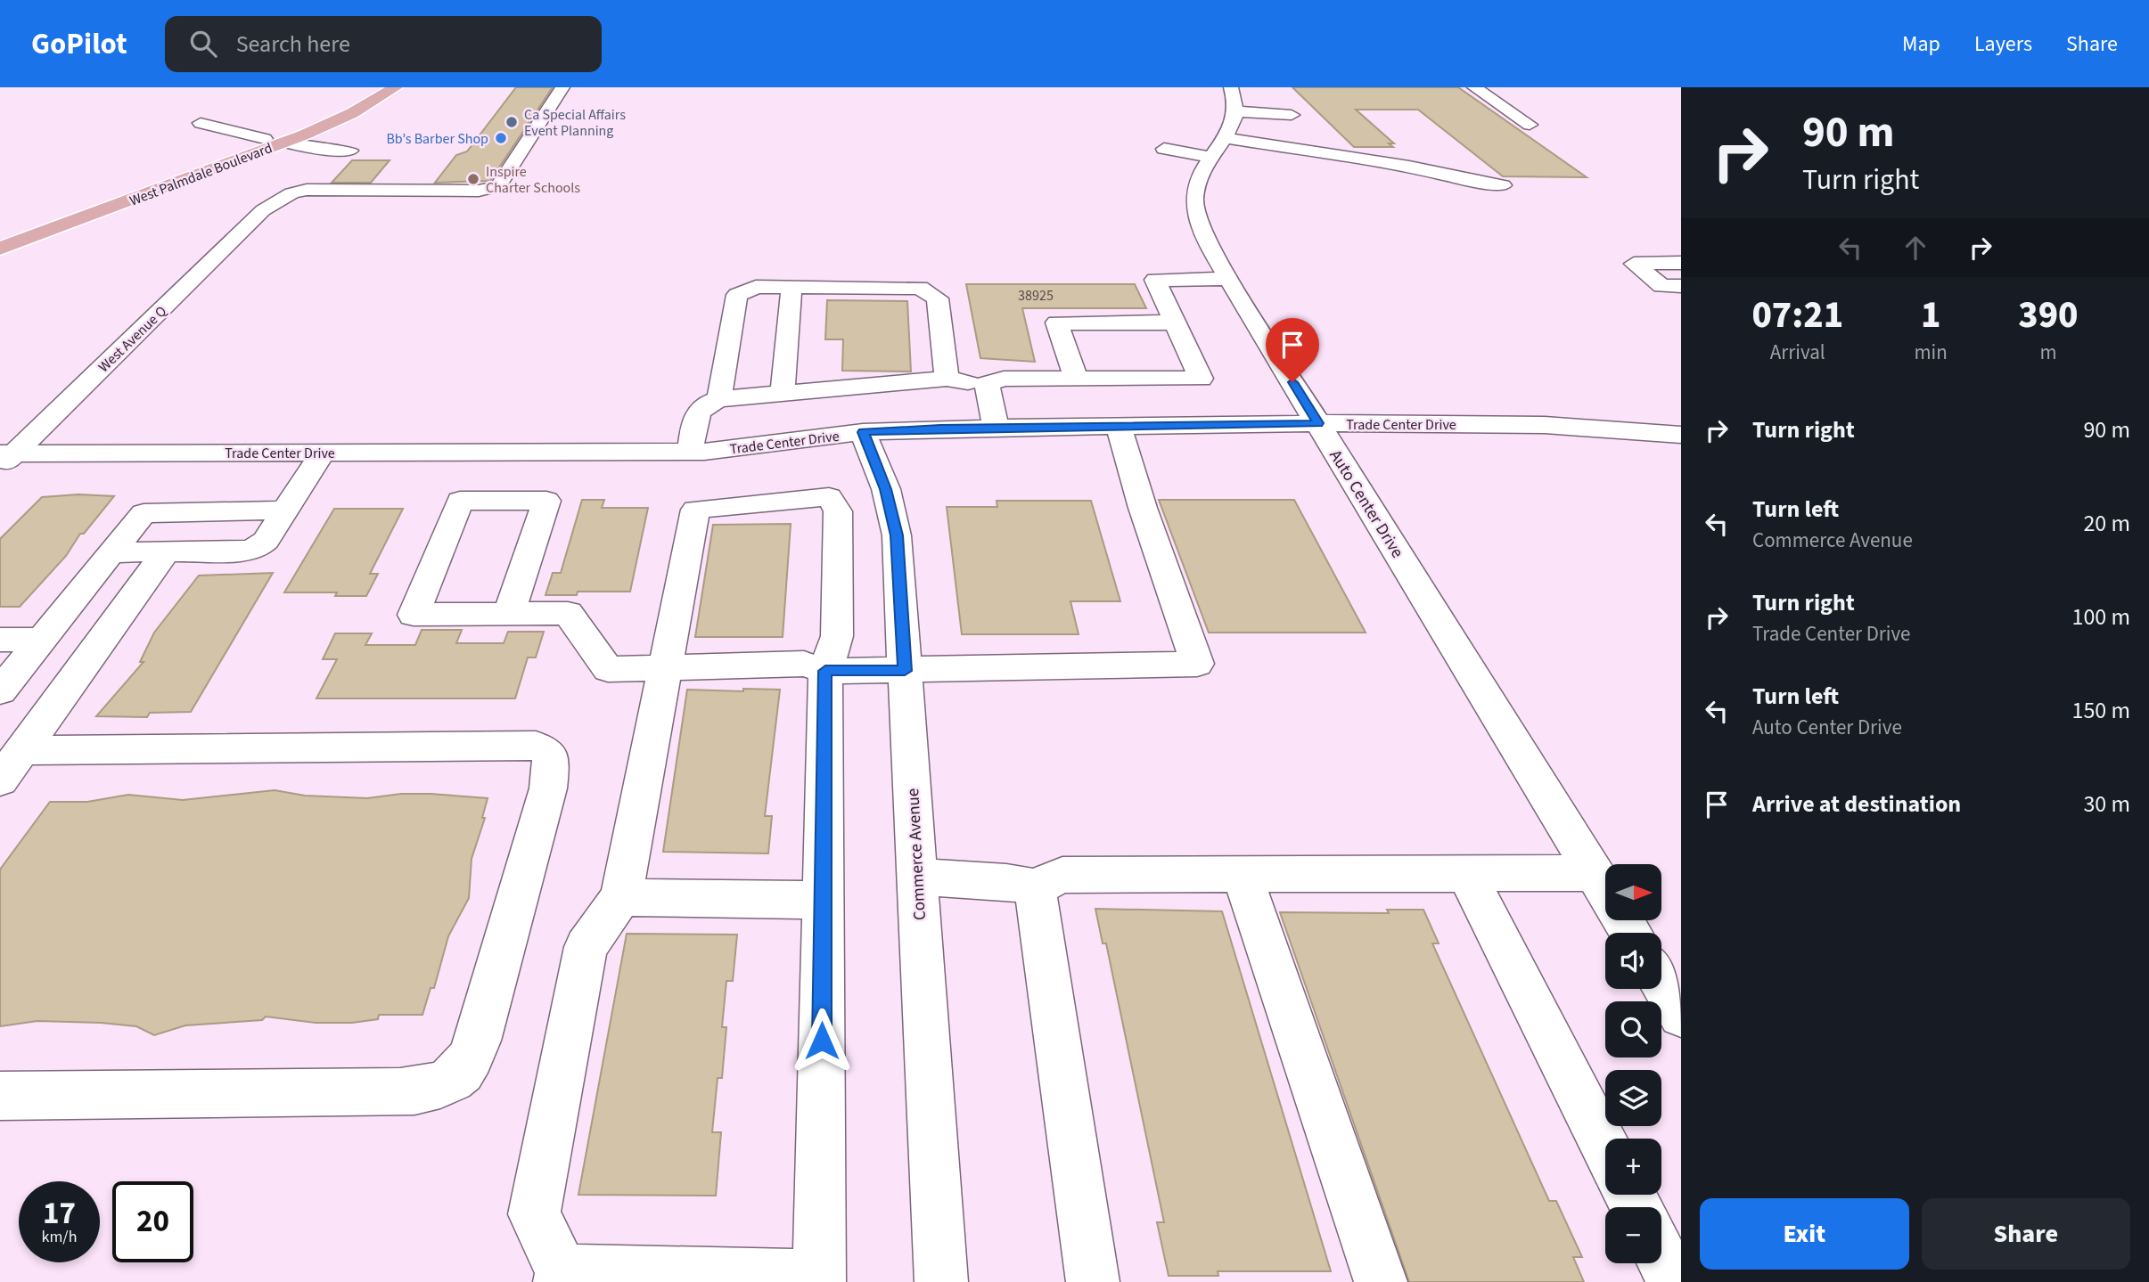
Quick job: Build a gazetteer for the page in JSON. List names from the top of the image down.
{
  "streets": {
    "main road": ["West Palmdale Boulevard"],
    "street": [
      "West Avenue Q",
      "Trade Center Drive",
      "Auto Center Drive",
      "Commerce Avenue"
    ]
  },
  "crossings": [
    ["West Avenue Q", "Trade Center Drive"],
    ["Trade Center Drive", "Auto Center Drive"],
    ["Trade Center Drive", "Commerce Avenue"]
  ],
  "places": ["Ca Special Affairs Event Planning", "Bb’s Barber Shop", "Inspire Charter Schools"],
  "house_numbers": ["38925"],
  "north": "right",
  "page": {
    "header": "GoPilot",
    "search": "Search here",
    "nav": ["Map", "Layers", "Share"],
    "turn": ["90 m", "Turn right"],
    "eta": [
      "07:21",
      "Arrival",
      "1",
      "min",
      "390",
      "m"
    ],
    "list": [
      {
        "name": "Turn right",
        "value": "90 m"
      },
      {
        "name": "Turn left",
        "note": "Commerce Avenue",
        "value": "20 m"
      },
      {
        "name": "Turn right",
        "note": "Trade Center Drive",
        "value": "100 m"
      },
      {
        "name": "Turn left",
        "note": "Auto Center Drive",
        "value": "150 m"
      },
      {
        "name": "Arrive at destination",
        "value": "30 m"
      }
    ],
    "map_buttons": ["+", "−"],
    "speed": "17 km/h",
    "limit": "20",
    "buttons": ["Exit", "Share"]
  }
}
